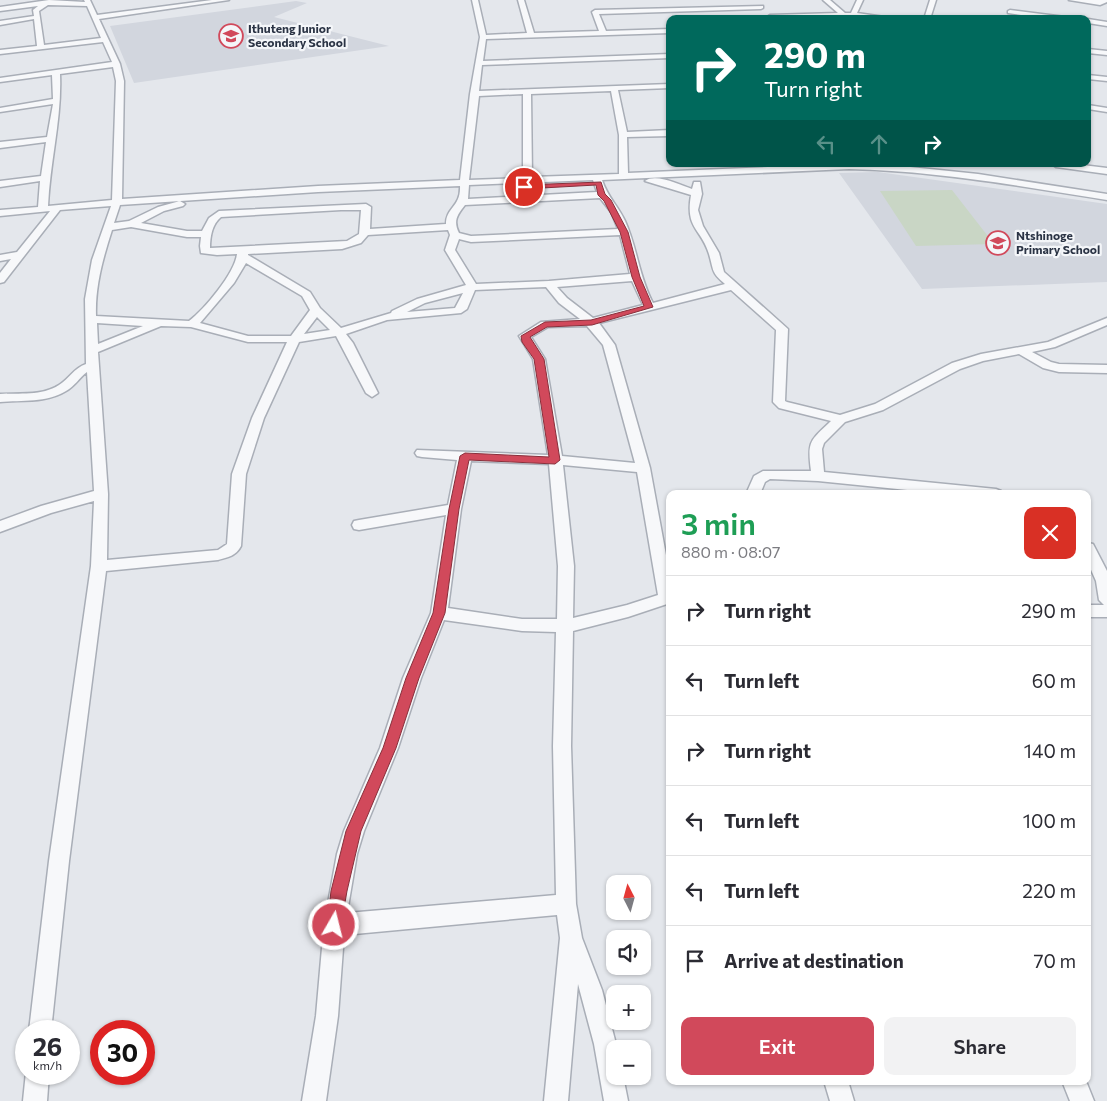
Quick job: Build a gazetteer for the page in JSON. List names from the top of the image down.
{
  "places": {
    "school or university": ["Ithuteng Junior Secondary School", "Ntshinoge Primary School"]
  },
  "north": "top",
  "page": {
    "turn": ["290 m", "Turn right"],
    "heading": ["3 min", "880 m · 08:07"],
    "list": [
      {
        "name": "Turn right",
        "value": "290 m"
      },
      {
        "name": "Turn left",
        "value": "60 m"
      },
      {
        "name": "Turn right",
        "value": "140 m"
      },
      {
        "name": "Turn left",
        "value": "100 m"
      },
      {
        "name": "Turn left",
        "value": "220 m"
      },
      {
        "name": "Arrive at destination",
        "value": "70 m"
      }
    ],
    "map_buttons": ["+", "−"],
    "buttons": ["Exit", "Share"],
    "speed": "26 km/h",
    "limit": "30"
  }
}
